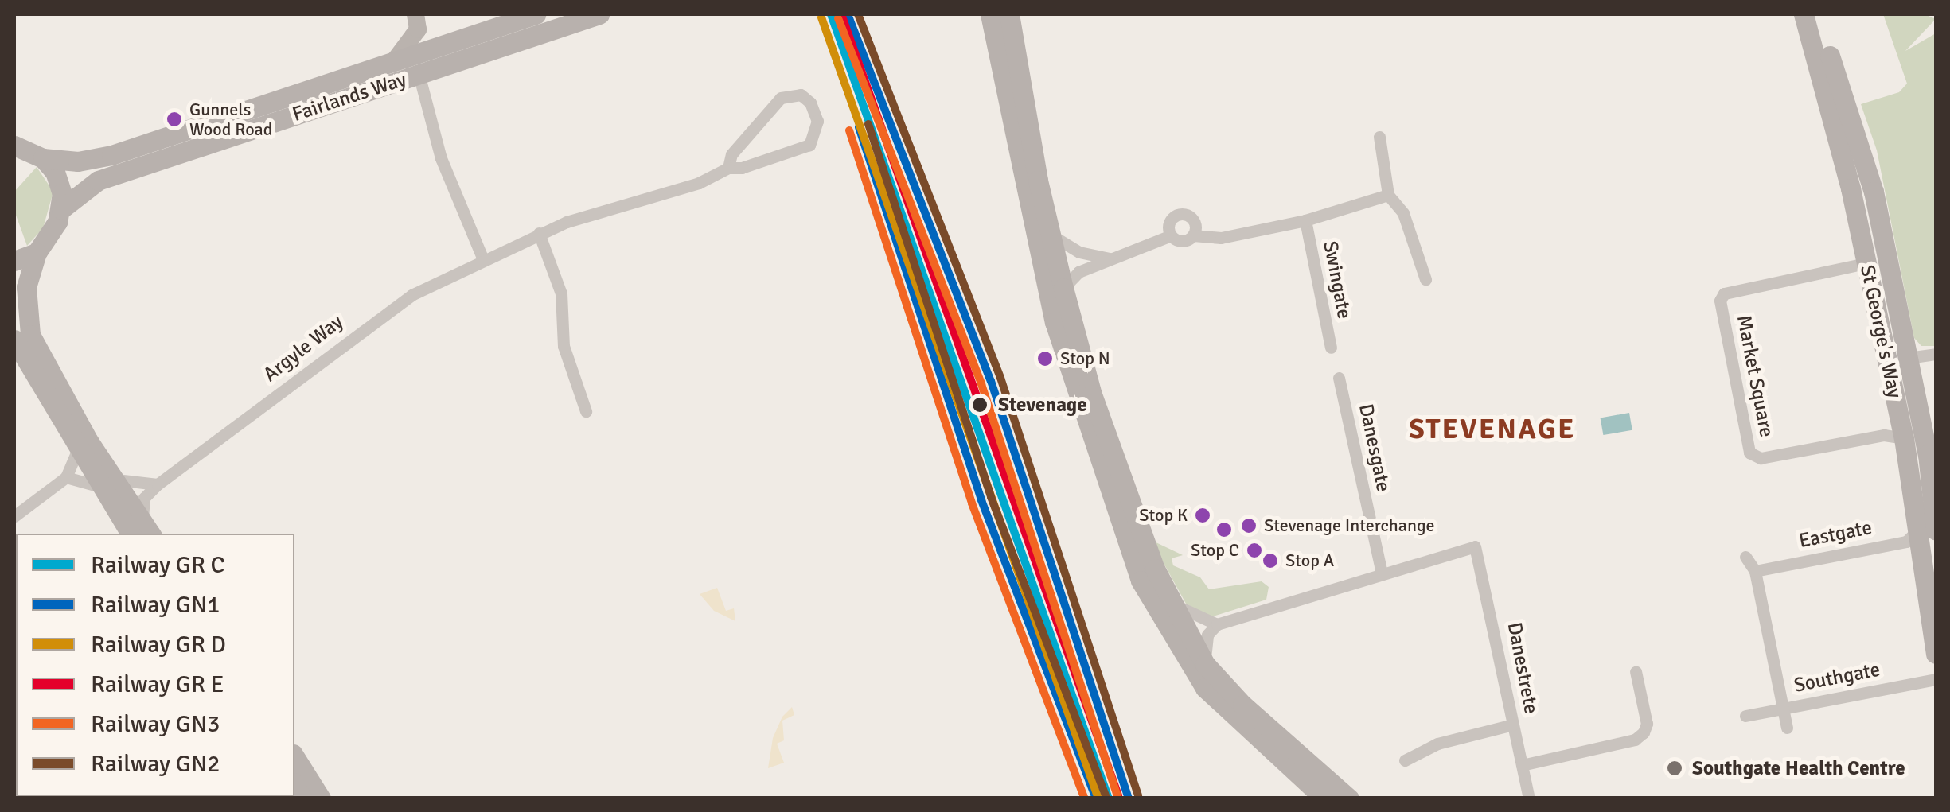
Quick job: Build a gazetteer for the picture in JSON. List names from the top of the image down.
{
  "streets": {
    "main road": ["Fairlands Way", "St George's Way"],
    "street": [
      "Swingate",
      "Argyle Way",
      "Market Square",
      "Danesgate",
      "Eastgate",
      "Danestrete",
      "Southgate"
    ]
  },
  "crossings": [
    ["St George's Way", "Market Square"],
    ["St George's Way", "Eastgate"],
    ["Danesgate", "Danestrete"]
  ],
  "districts": ["STEVENAGE"],
  "places": [
    "Gunnels Wood Road",
    "Stop N",
    "Stevenage",
    "Stop K",
    "Stevenage Interchange",
    "Stop C",
    "Stop A",
    "Southgate Health Centre"
  ],
  "lines": ["rail line GN1", "rail line GN2", "rail line GN3"],
  "legend": [
    "Railway GR C",
    "Railway GN1",
    "Railway GR D",
    "Railway GR E",
    "Railway GN3",
    "Railway GN2"
  ]
}
